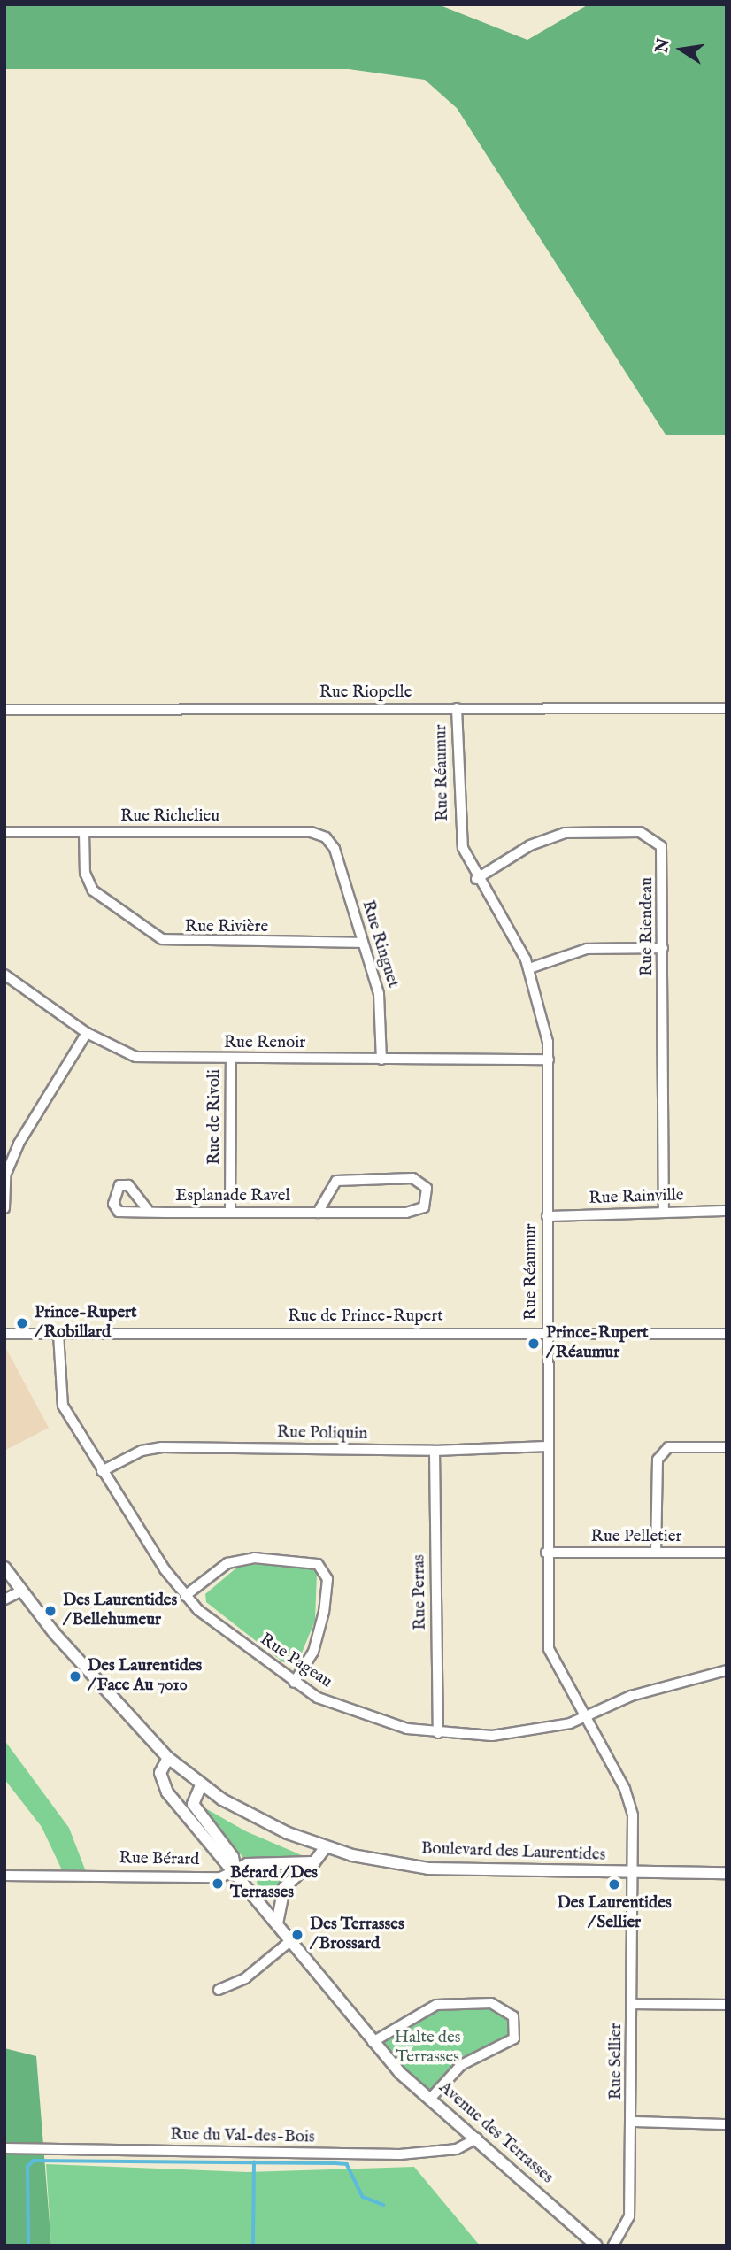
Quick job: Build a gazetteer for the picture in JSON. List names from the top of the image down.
{
  "streets": {
    "street": [
      "Rue Riopelle",
      "Rue Réaumur",
      "Rue Richelieu",
      "Rue Riendeau",
      "Rue Rivière",
      "Rue Ringuet",
      "Rue Renoir",
      "Rue de Rivoli",
      "Esplanade Ravel",
      "Rue Rainville",
      "Rue de Prince-Rupert",
      "Rue Poliquin",
      "Rue Pelletier",
      "Rue Perras",
      "Rue Pageau",
      "Boulevard des Laurentides",
      "Rue Bérard",
      "Rue Sellier",
      "Avenue des Terrasses",
      "Rue du Val-des-Bois"
    ]
  },
  "crossings": [
    ["Rue Riopelle", "Rue Réaumur"],
    ["Rue Réaumur", "Rue Riendeau"],
    ["Rue Réaumur", "Rue Renoir"],
    ["Rue Réaumur", "Rue Rainville"],
    ["Rue Réaumur", "Rue de Prince-Rupert"],
    ["Rue Réaumur", "Rue Poliquin"],
    ["Rue Réaumur", "Rue Pelletier"],
    ["Rue Réaumur", "Rue Pageau"],
    ["Rue Réaumur", "Boulevard des Laurentides"],
    ["Rue Réaumur", "Rue Sellier"],
    ["Rue Richelieu", "Rue Rivière"],
    ["Rue Richelieu", "Rue Ringuet"],
    ["Rue Riendeau", "Rue Rainville"],
    ["Rue Rivière", "Rue Ringuet"],
    ["Rue Ringuet", "Rue Renoir"],
    ["Rue Renoir", "Rue de Rivoli"],
    ["Rue de Rivoli", "Esplanade Ravel"],
    ["Rue de Prince-Rupert", "Rue Pageau"],
    ["Rue Poliquin", "Rue Perras"],
    ["Rue Poliquin", "Rue Pageau"],
    ["Rue Perras", "Rue Pageau"],
    ["Boulevard des Laurentides", "Rue Sellier"],
    ["Boulevard des Laurentides", "Avenue des Terrasses"],
    ["Rue Bérard", "Avenue des Terrasses"],
    ["Avenue des Terrasses", "Rue du Val-des-Bois"]
  ],
  "parks": ["Halte des Terrasses"],
  "places": [
    "Prince-Rupert / Robillard",
    "Prince-Rupert / Réaumur",
    "Des Laurentides / Bellehumeur",
    "Des Laurentides / Face Au 7010",
    "Bérard / Des Terrasses",
    "Des Laurentides / Sellier",
    "Des Terrasses / Brossard"
  ],
  "north": "left"
}
